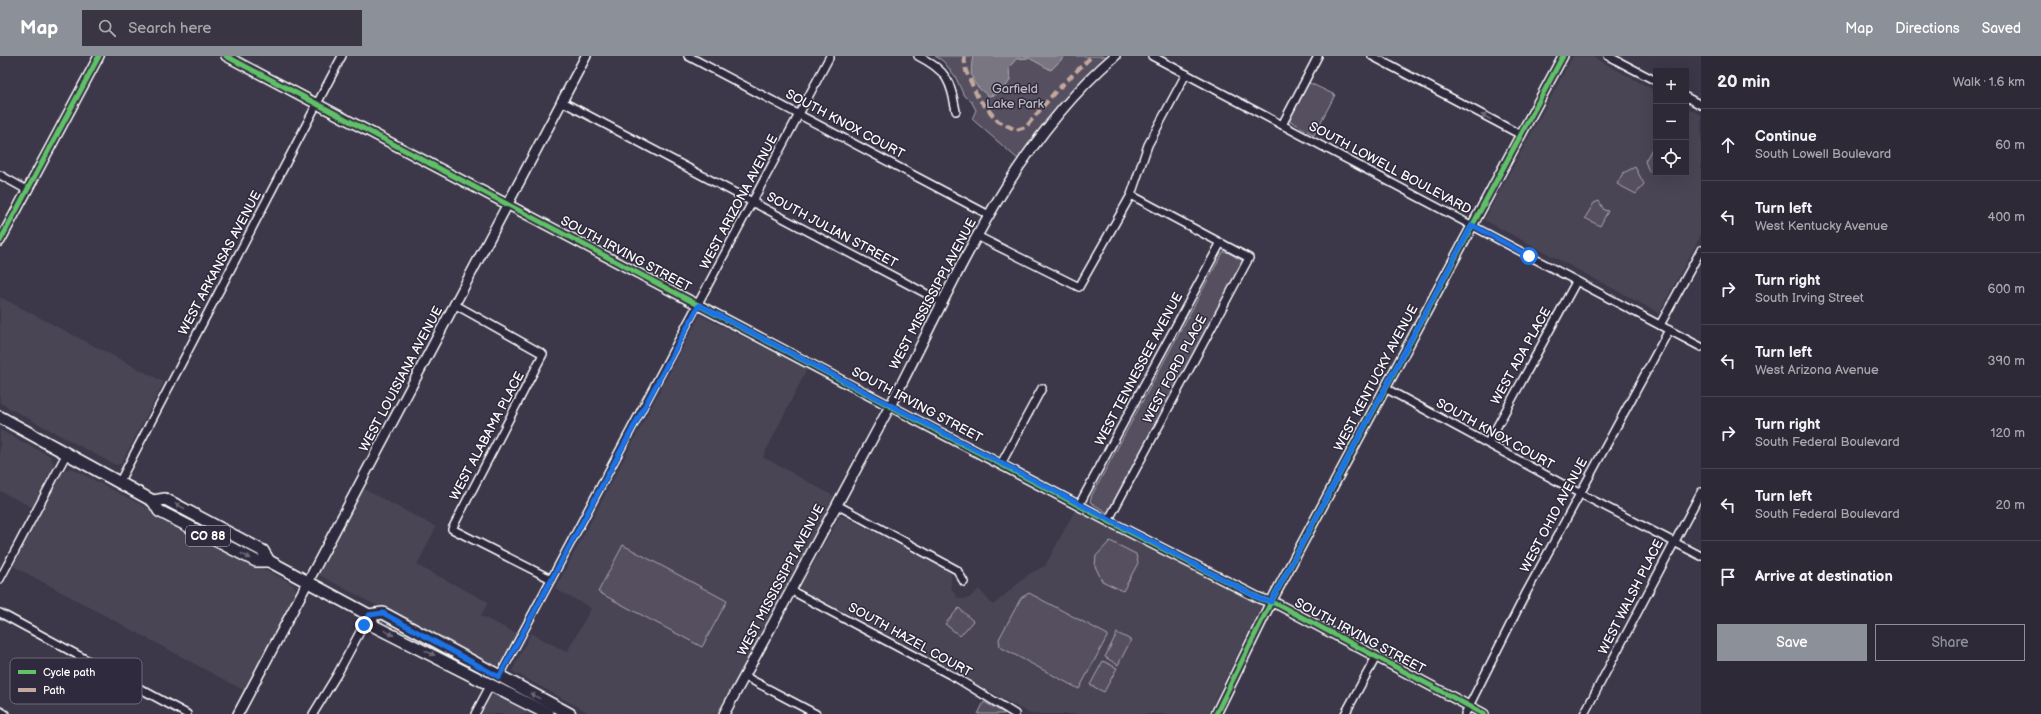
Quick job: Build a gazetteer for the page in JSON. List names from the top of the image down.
{
  "streets": {
    "main road": ["CO 88"],
    "street": [
      "SOUTH KNOX COURT",
      "SOUTH LOWELL BOULEVARD",
      "WEST ARIZONA AVENUE",
      "SOUTH JULIAN STREET",
      "SOUTH IRVING STREET",
      "WEST ARKANSAS AVENUE",
      "WEST MISSISSIPPI AVENUE",
      "WEST ADA PLACE",
      "WEST TENNESSEE AVENUE",
      "WEST FORD PLACE",
      "WEST KENTUCKY AVENUE",
      "WEST LOUISIANA AVENUE",
      "WEST ALABAMA PLACE",
      "WEST OHIO AVENUE",
      "WEST WALSH PLACE",
      "SOUTH HAZEL COURT"
    ]
  },
  "crossings": [
    ["SOUTH KNOX COURT", "WEST ARIZONA AVENUE"],
    ["SOUTH KNOX COURT", "WEST MISSISSIPPI AVENUE"],
    ["SOUTH KNOX COURT", "WEST ADA PLACE"],
    ["SOUTH KNOX COURT", "WEST KENTUCKY AVENUE"],
    ["SOUTH KNOX COURT", "WEST OHIO AVENUE"],
    ["SOUTH KNOX COURT", "WEST WALSH PLACE"],
    ["SOUTH LOWELL BOULEVARD", "WEST ADA PLACE"],
    ["SOUTH LOWELL BOULEVARD", "WEST KENTUCKY AVENUE"],
    ["SOUTH LOWELL BOULEVARD", "WEST OHIO AVENUE"],
    ["WEST ARIZONA AVENUE", "SOUTH JULIAN STREET"],
    ["WEST ARIZONA AVENUE", "SOUTH IRVING STREET"],
    ["WEST ARIZONA AVENUE", "WEST ALABAMA PLACE"],
    ["WEST ARIZONA AVENUE", "CO 88"],
    ["SOUTH JULIAN STREET", "WEST MISSISSIPPI AVENUE"],
    ["SOUTH JULIAN STREET", "WEST LOUISIANA AVENUE"],
    ["SOUTH IRVING STREET", "WEST ARKANSAS AVENUE"],
    ["SOUTH IRVING STREET", "WEST MISSISSIPPI AVENUE"],
    ["SOUTH IRVING STREET", "WEST TENNESSEE AVENUE"],
    ["SOUTH IRVING STREET", "WEST FORD PLACE"],
    ["SOUTH IRVING STREET", "WEST KENTUCKY AVENUE"],
    ["SOUTH IRVING STREET", "WEST LOUISIANA AVENUE"],
    ["SOUTH IRVING STREET", "WEST OHIO AVENUE"],
    ["WEST ARKANSAS AVENUE", "CO 88"],
    ["WEST MISSISSIPPI AVENUE", "SOUTH HAZEL COURT"],
    ["WEST TENNESSEE AVENUE", "WEST FORD PLACE"],
    ["WEST LOUISIANA AVENUE", "WEST ALABAMA PLACE"],
    ["WEST LOUISIANA AVENUE", "CO 88"]
  ],
  "parks": ["Garfield Lake Park"],
  "legend": ["Cycle path", "Path"],
  "page": {
    "header": "Map",
    "search": "Search here",
    "nav": ["Map", "Directions", "Saved"],
    "heading": ["20 min", "Walk · 1.6 km"],
    "map_buttons": ["+", "−"],
    "list": [
      ["Continue", "South Lowell Boulevard", "60 m"],
      ["Turn left", "West Kentucky Avenue", "400 m"],
      ["Turn right", "South Irving Street", "600 m"],
      ["Turn left", "West Arizona Avenue", "390 m"],
      ["Turn right", "South Federal Boulevard", "120 m"],
      ["Turn left", "South Federal Boulevard", "20 m"],
      "Arrive at destination"
    ],
    "buttons": ["Save", "Share"]
  }
}
